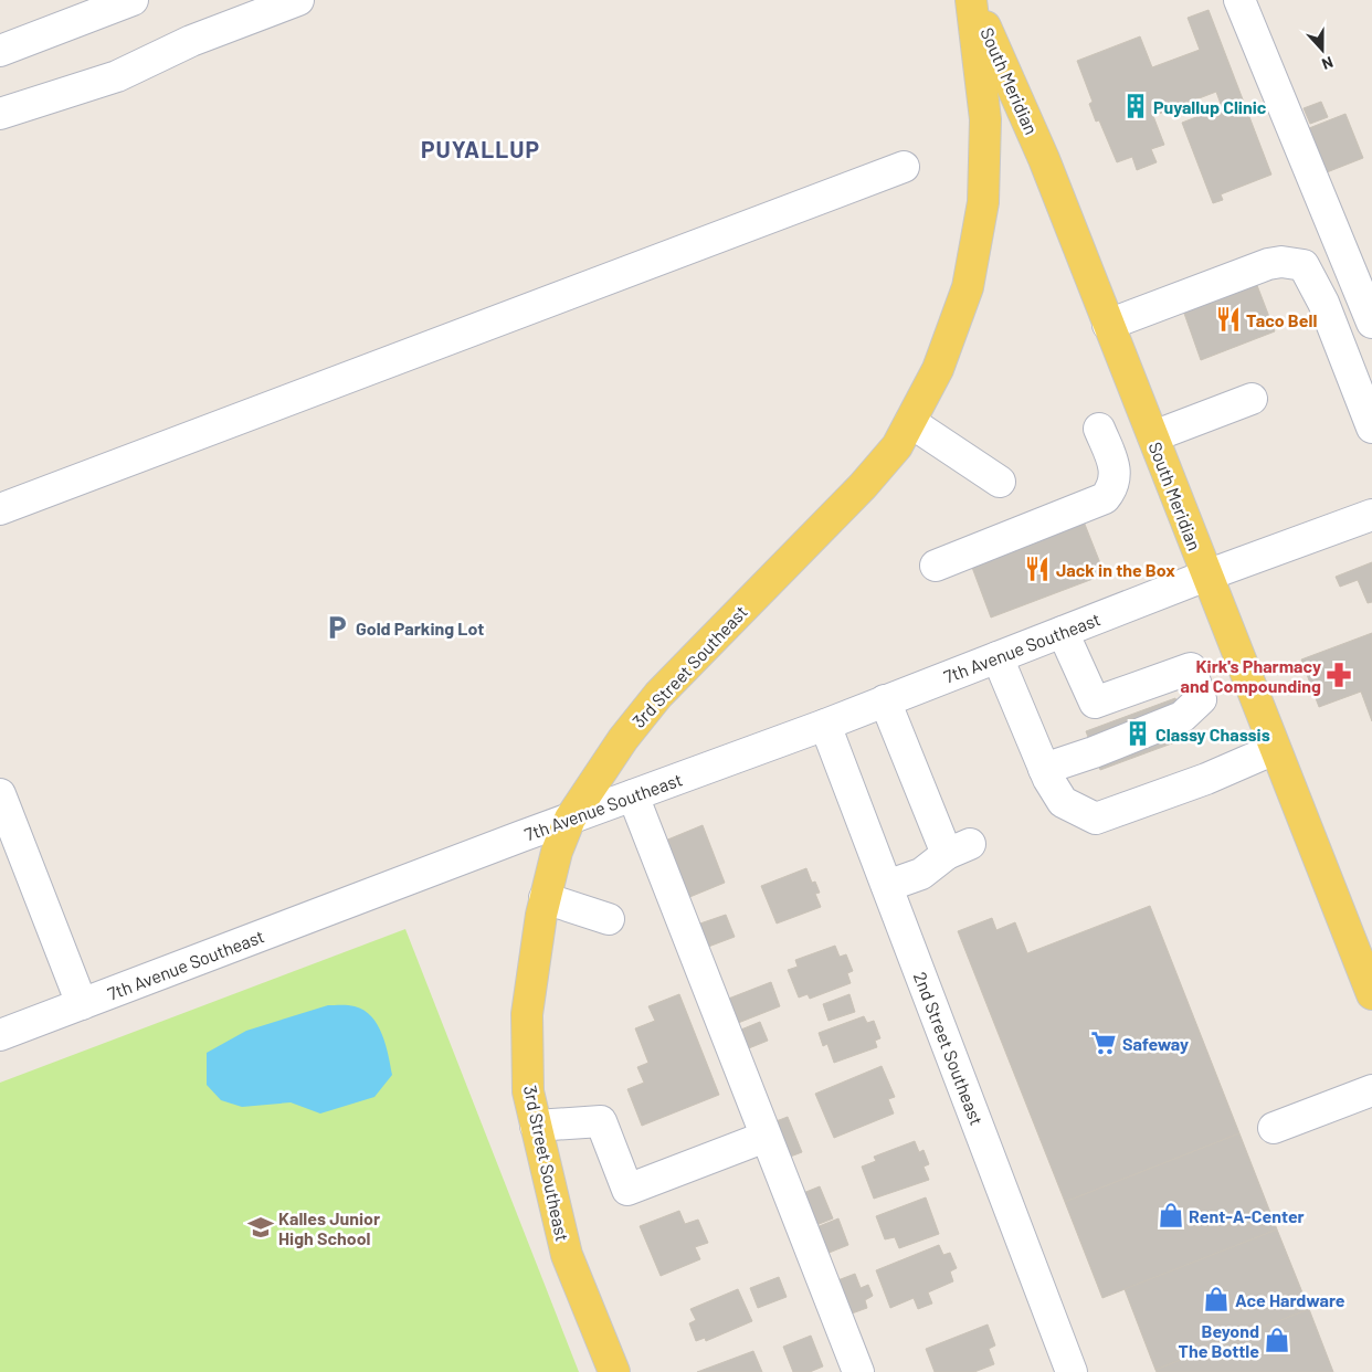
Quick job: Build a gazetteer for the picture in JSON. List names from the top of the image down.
{
  "streets": {
    "main road": ["South Meridian", "3rd Street Southeast"],
    "street": ["7th Avenue Southeast", "2nd Street Southeast"]
  },
  "crossings": [
    ["South Meridian", "7th Avenue Southeast"],
    ["South Meridian", "3rd Street Southeast"],
    ["7th Avenue Southeast", "3rd Street Southeast"],
    ["7th Avenue Southeast", "2nd Street Southeast"]
  ],
  "districts": ["PUYALLUP"],
  "places": {
    "building": ["Puyallup Clinic", "Classy Chassis"],
    "restaurant": ["Taco Bell", "Jack in the Box"],
    "parking": ["Gold Parking Lot"],
    "pharmacy": ["Kirk's Pharmacy and Compounding"],
    "supermarket": ["Safeway"],
    "shop": ["Rent-A-Center", "Ace Hardware", "Beyond The Bottle"],
    "school or university": ["Kalles Junior High School"]
  },
  "north": "bottom"
}
